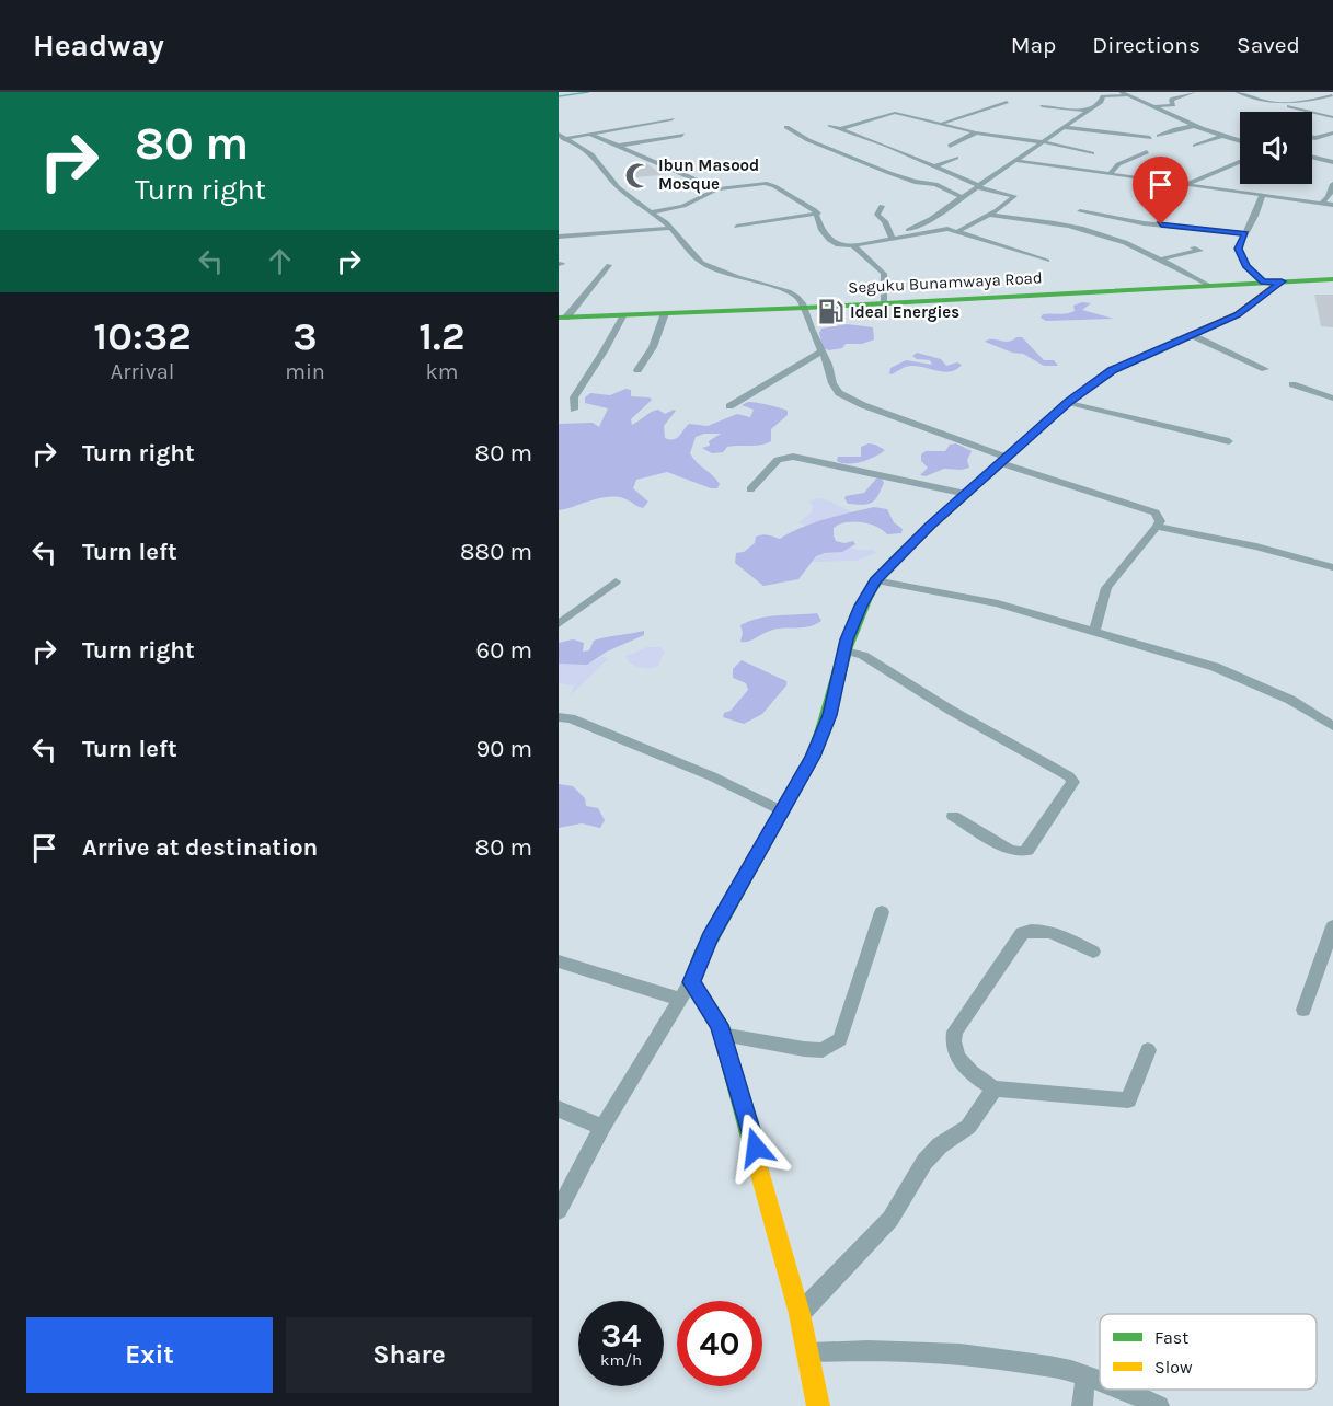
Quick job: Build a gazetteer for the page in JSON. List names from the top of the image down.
{
  "streets": {
    "street": ["Seguku Bunamwaya Road"]
  },
  "places": {
    "mosque": ["Ibun Masood Mosque"],
    "fuel station": ["Ideal Energies"]
  },
  "legend": ["Fast", "Slow"],
  "page": {
    "header": "Headway",
    "nav": ["Map", "Directions", "Saved"],
    "turn": ["80 m", "Turn right"],
    "eta": [
      "10:32",
      "Arrival",
      "3",
      "min",
      "1.2",
      "km"
    ],
    "list": [
      {
        "name": "Turn right",
        "value": "80 m"
      },
      {
        "name": "Turn left",
        "value": "880 m"
      },
      {
        "name": "Turn right",
        "value": "60 m"
      },
      {
        "name": "Turn left",
        "value": "90 m"
      },
      {
        "name": "Arrive at destination",
        "value": "80 m"
      }
    ],
    "speed": "34 km/h",
    "limit": "40",
    "buttons": ["Exit", "Share"]
  }
}
